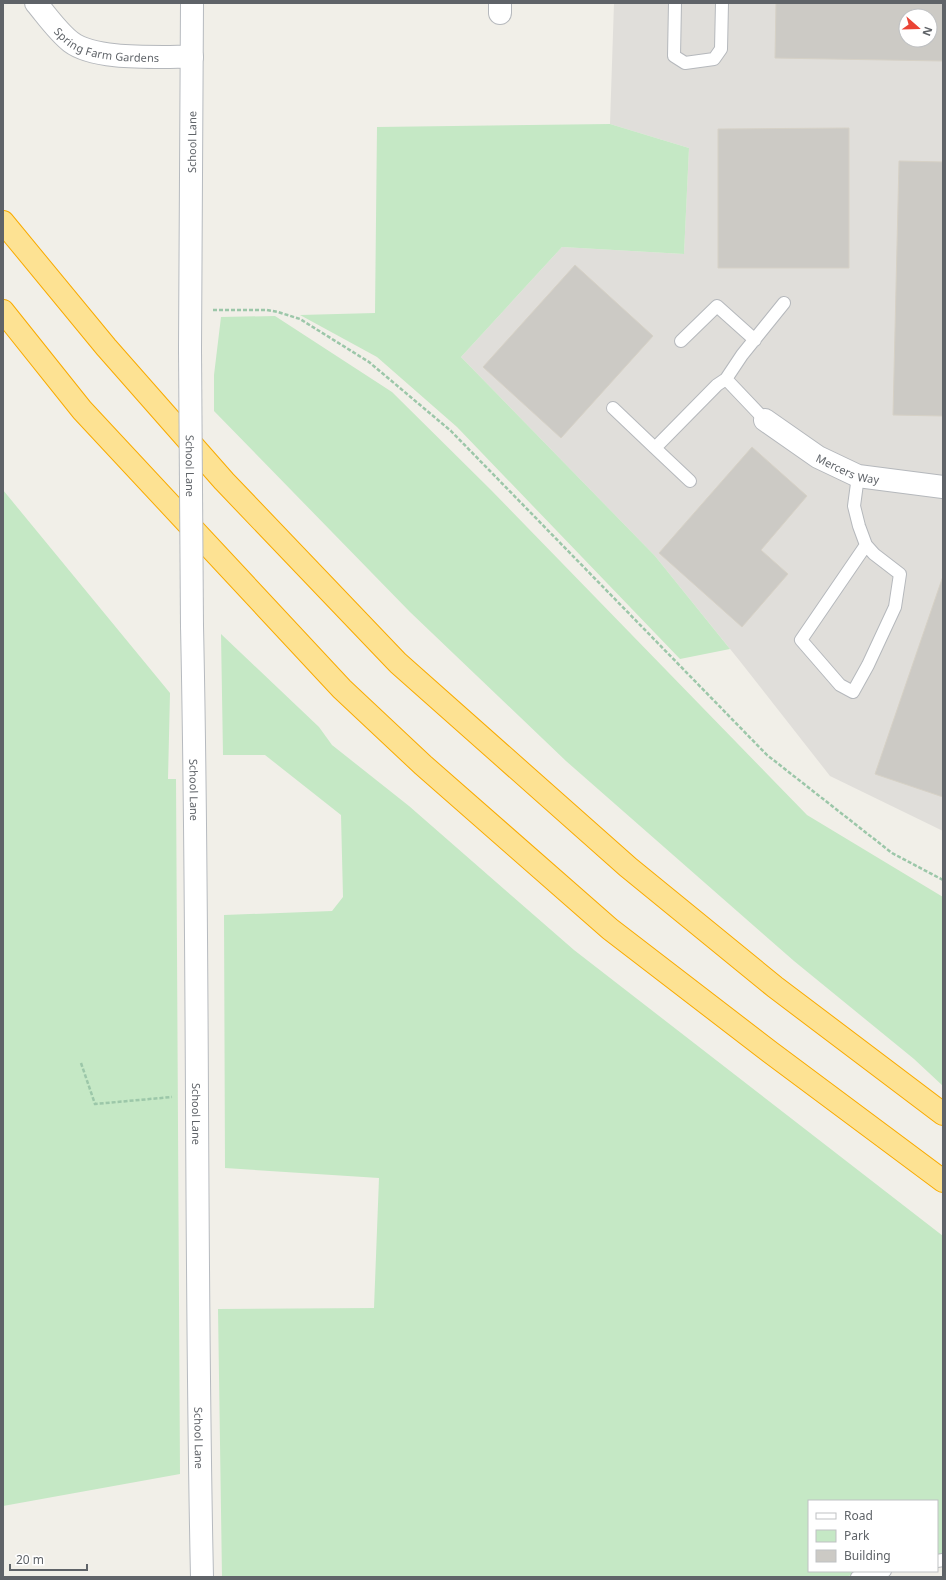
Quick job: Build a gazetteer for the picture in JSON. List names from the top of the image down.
{
  "streets": {
    "main road": ["Spring Farm Gardens", "School Lane", "Mercers Way"]
  },
  "crossings": [
    ["Spring Farm Gardens", "School Lane"]
  ],
  "legend": ["Road", "Park", "Building"],
  "scale_bar": "20 m",
  "north": "right"
}
